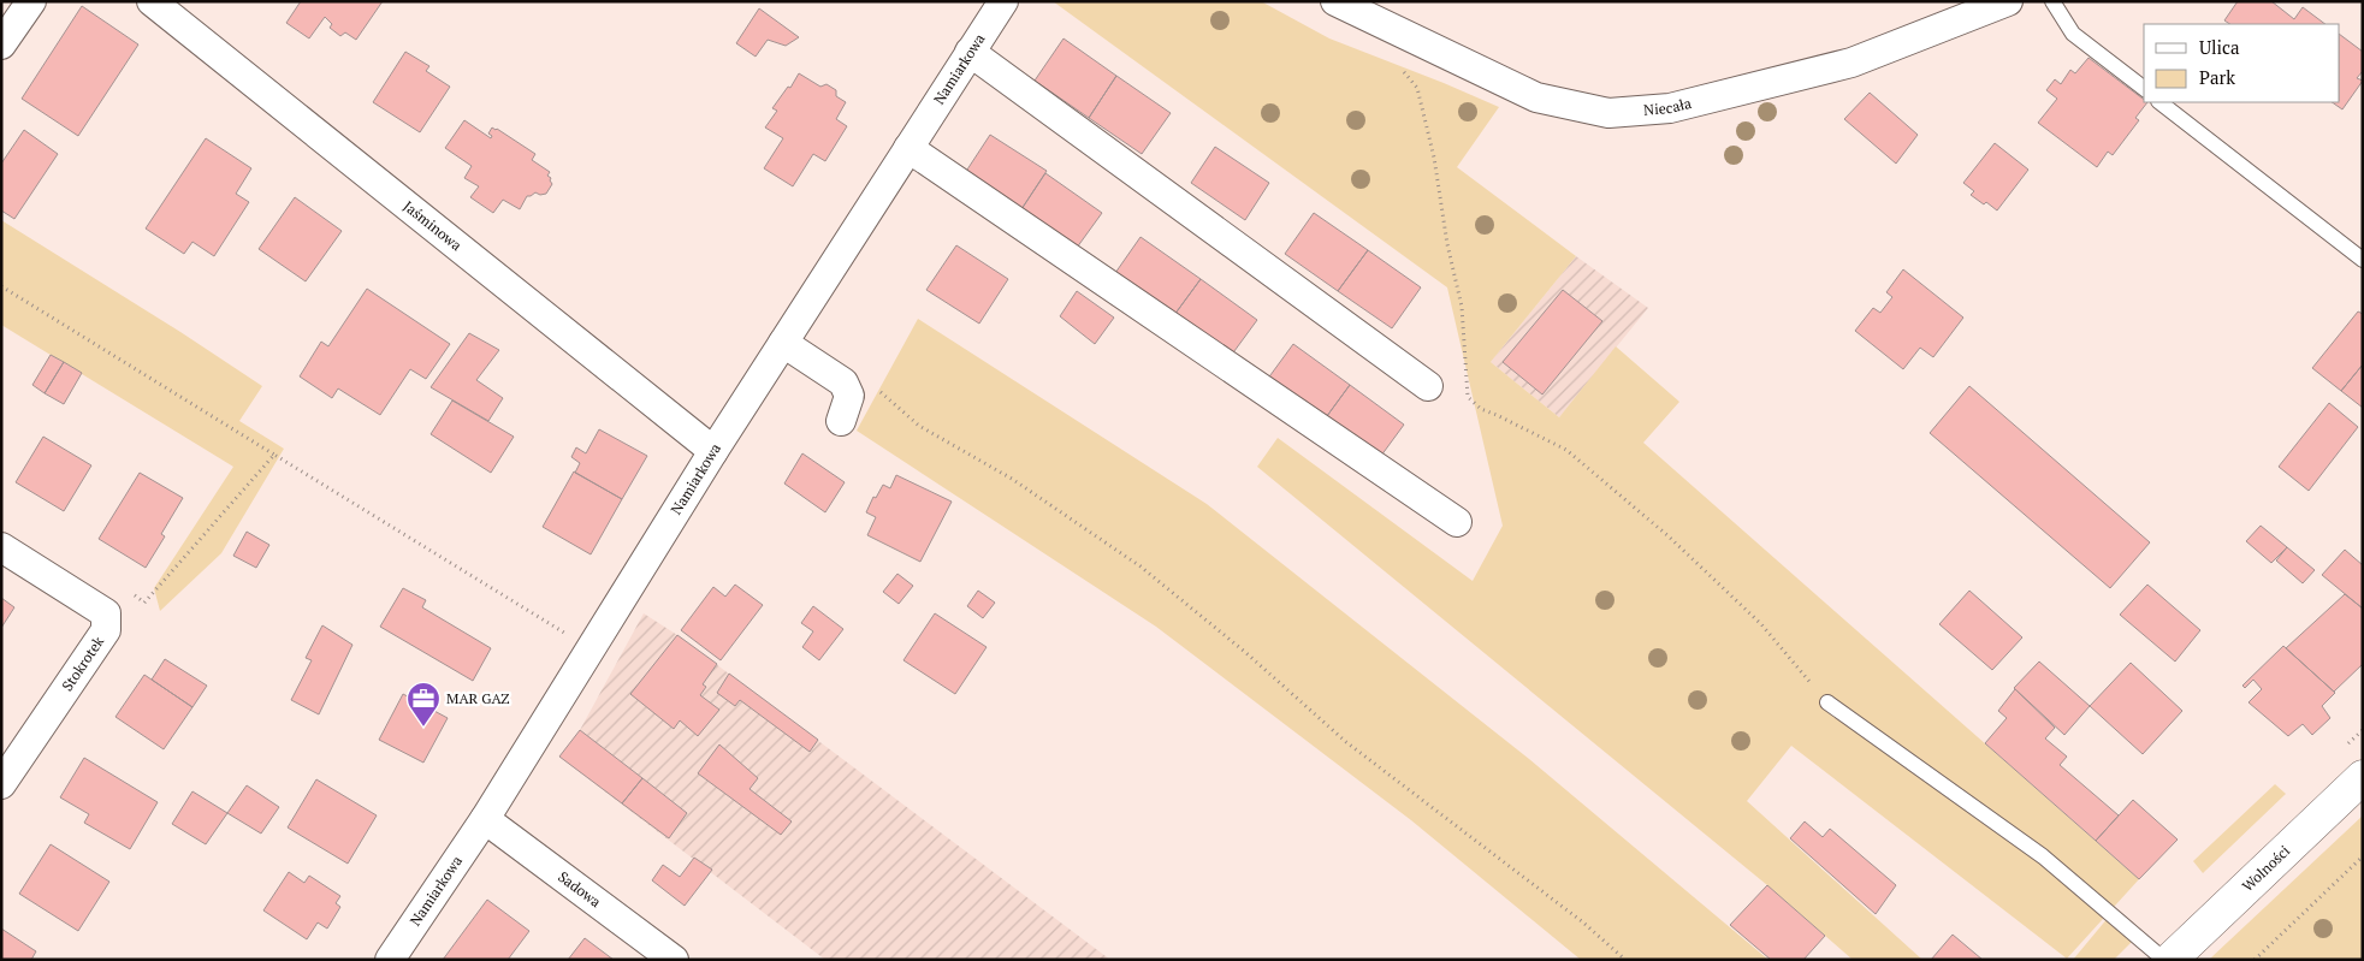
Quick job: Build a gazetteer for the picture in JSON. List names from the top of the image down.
{
  "streets": {
    "street": [
      "Namiarkowa",
      "Niecała",
      "Jaśminowa",
      "Stokrotek",
      "Wolności",
      "Sadowa"
    ]
  },
  "crossings": [
    ["Namiarkowa", "Jaśminowa"],
    ["Namiarkowa", "Sadowa"]
  ],
  "places": {
    "office": ["MAR GAZ"]
  },
  "legend": ["Ulica", "Park"]
}
